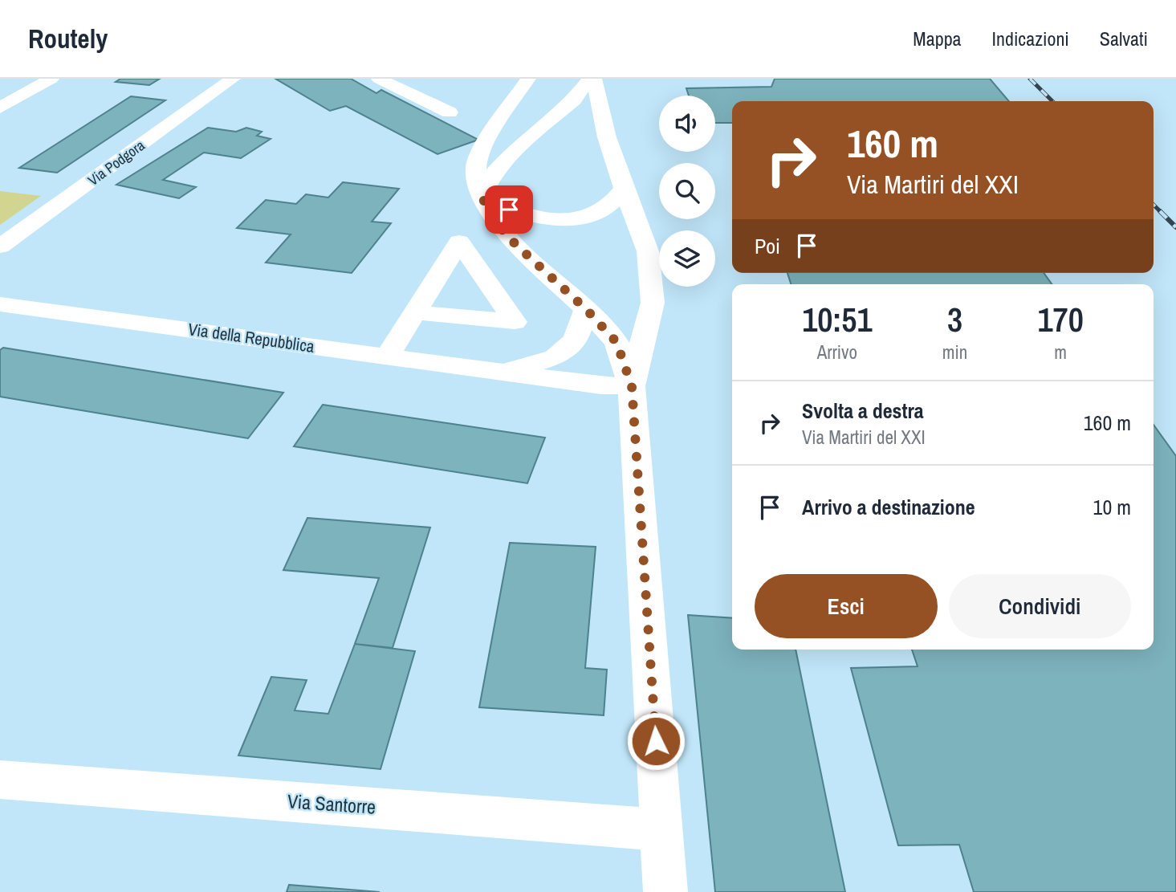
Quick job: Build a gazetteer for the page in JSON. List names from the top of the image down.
{
  "streets": {
    "street": ["Via Podgora", "Via della Repubblica", "Via Santorre"]
  },
  "page": {
    "header": "Routely",
    "nav": ["Mappa", "Indicazioni", "Salvati"],
    "turn": ["160 m", "Via Martiri del XXI"],
    "then": "Poi",
    "eta": [
      "10:51",
      "Arrivo",
      "3",
      "min",
      "170",
      "m"
    ],
    "list": [
      {
        "name": "Svolta a destra",
        "note": "Via Martiri del XXI",
        "value": "160 m"
      },
      {
        "name": "Arrivo a destinazione",
        "value": "10 m"
      }
    ],
    "buttons": ["Esci", "Condividi"]
  }
}
